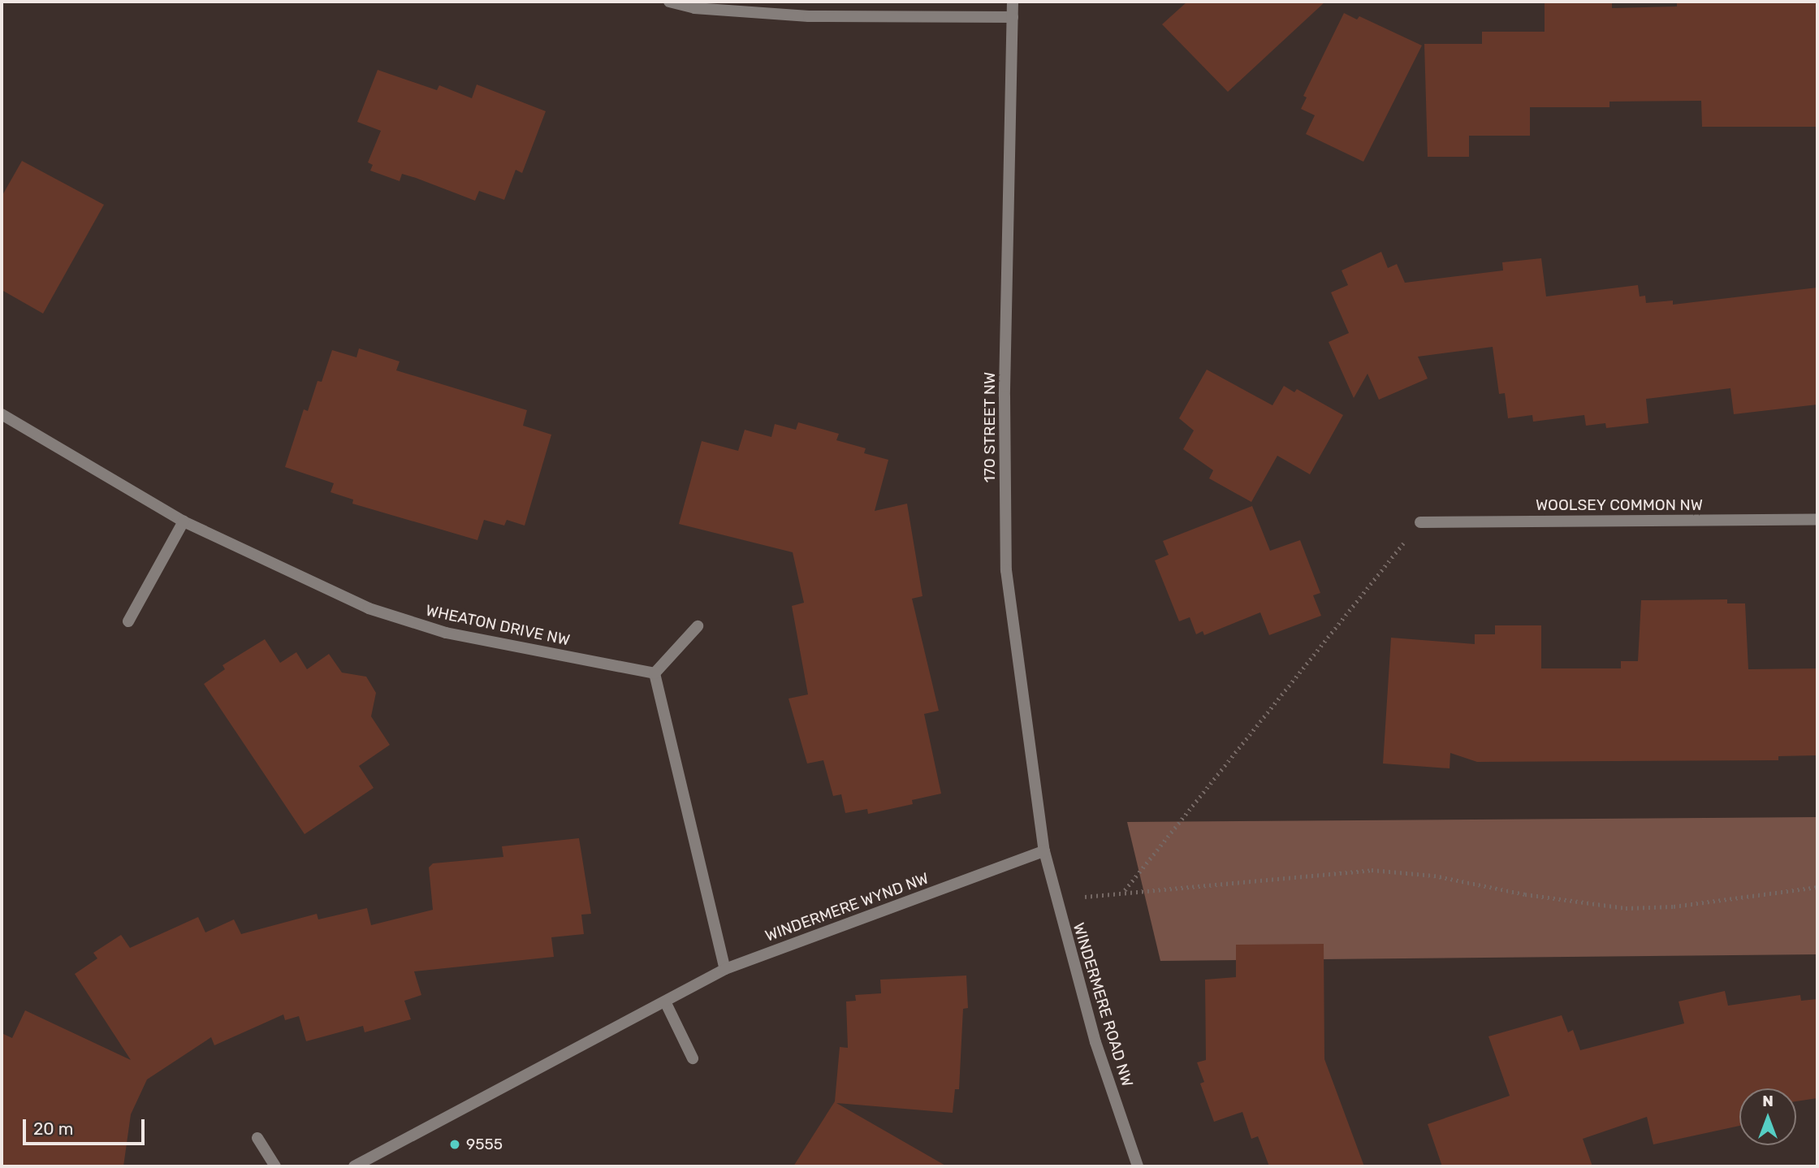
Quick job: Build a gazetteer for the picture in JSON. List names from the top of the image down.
{
  "streets": {
    "street": [
      "170 STREET NW",
      "WOOLSEY COMMON NW",
      "WHEATON DRIVE NW",
      "WINDERMERE WYND NW",
      "WINDERMERE ROAD NW"
    ]
  },
  "crossings": [
    ["170 STREET NW", "WINDERMERE WYND NW"],
    ["170 STREET NW", "WINDERMERE ROAD NW"],
    ["WINDERMERE WYND NW", "WINDERMERE ROAD NW"]
  ],
  "places": ["9555"],
  "scale_bar": "20 m",
  "north": "top"
}
